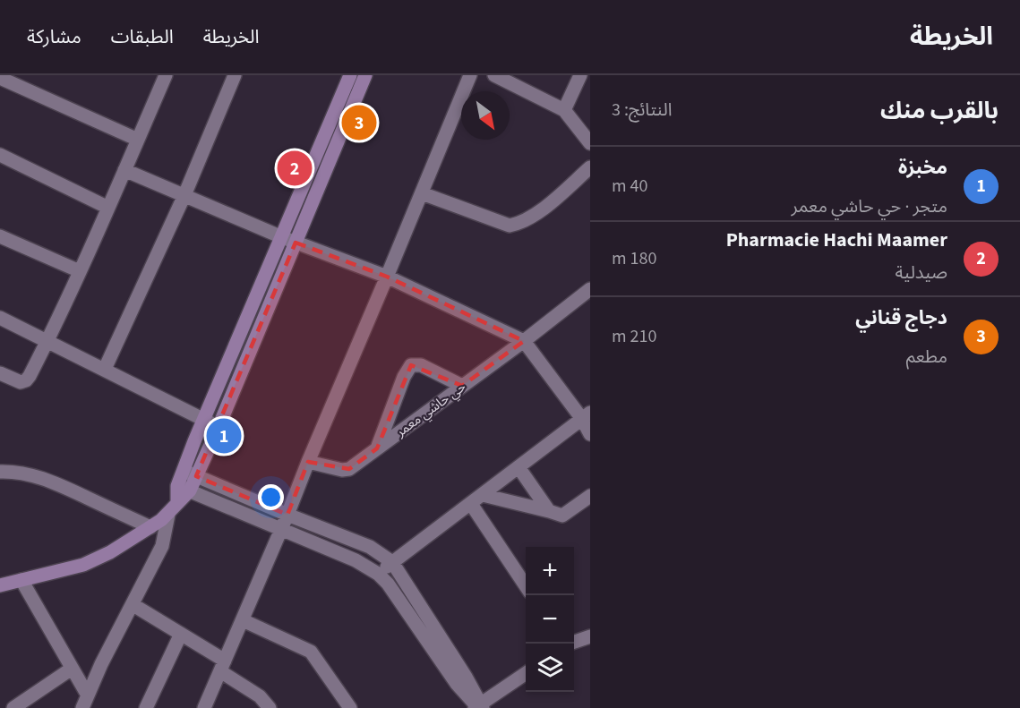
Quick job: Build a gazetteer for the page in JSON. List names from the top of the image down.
{
  "streets": {
    "street": ["حي حاشي معمر"]
  },
  "north": "bottom right",
  "page": {
    "header": "الخريطة",
    "nav": ["الخريطة", "الطبقات", "مشاركة"],
    "heading": ["بالقرب منك", "النتائج: 3"],
    "pins": ["3", "2", "1"],
    "list": [
      {
        "mark": "1",
        "name": "مخبزة",
        "note": "متجر · حي حاشي معمر",
        "value": "40 m"
      },
      {
        "mark": "2",
        "name": "Pharmacie Hachi Maamer",
        "note": "صيدلية",
        "value": "180 m"
      },
      {
        "mark": "3",
        "name": "دجاج قناني",
        "note": "مطعم",
        "value": "210 m"
      }
    ],
    "map_buttons": ["+", "−"]
  }
}
